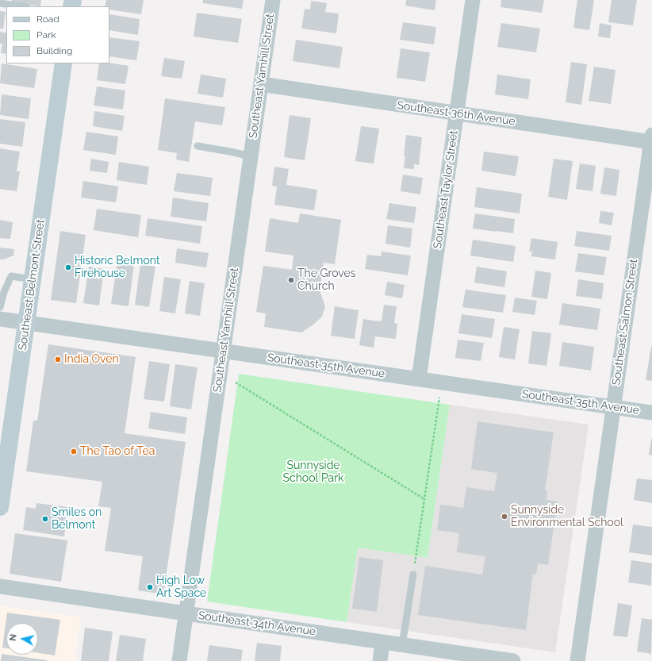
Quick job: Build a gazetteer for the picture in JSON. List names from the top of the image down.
{
  "streets": {
    "main road": ["Southeast Belmont Street"],
    "street": [
      "Southeast Yamhill Street",
      "Southeast 36th Avenue",
      "Southeast Taylor Street",
      "Southeast Salmon Street",
      "Southeast 35th Avenue",
      "Southeast 34th Avenue"
    ]
  },
  "crossings": [
    ["Southeast Yamhill Street", "Southeast 36th Avenue"],
    ["Southeast Yamhill Street", "Southeast 35th Avenue"],
    ["Southeast Yamhill Street", "Southeast 34th Avenue"],
    ["Southeast 36th Avenue", "Southeast Taylor Street"],
    ["Southeast 36th Avenue", "Southeast Salmon Street"],
    ["Southeast Taylor Street", "Southeast 35th Avenue"],
    ["Southeast Belmont Street", "Southeast 35th Avenue"],
    ["Southeast Salmon Street", "Southeast 35th Avenue"]
  ],
  "parks": ["Sunnyside School Park"],
  "places": [
    "Historic Belmont Firehouse",
    "The Groves Church",
    "India Oven",
    "The Tao of Tea",
    "Sunnyside Environmental School",
    "Smiles on Belmont",
    "High Low Art Space"
  ],
  "legend": ["Road", "Park", "Building"],
  "north": "left"
}
